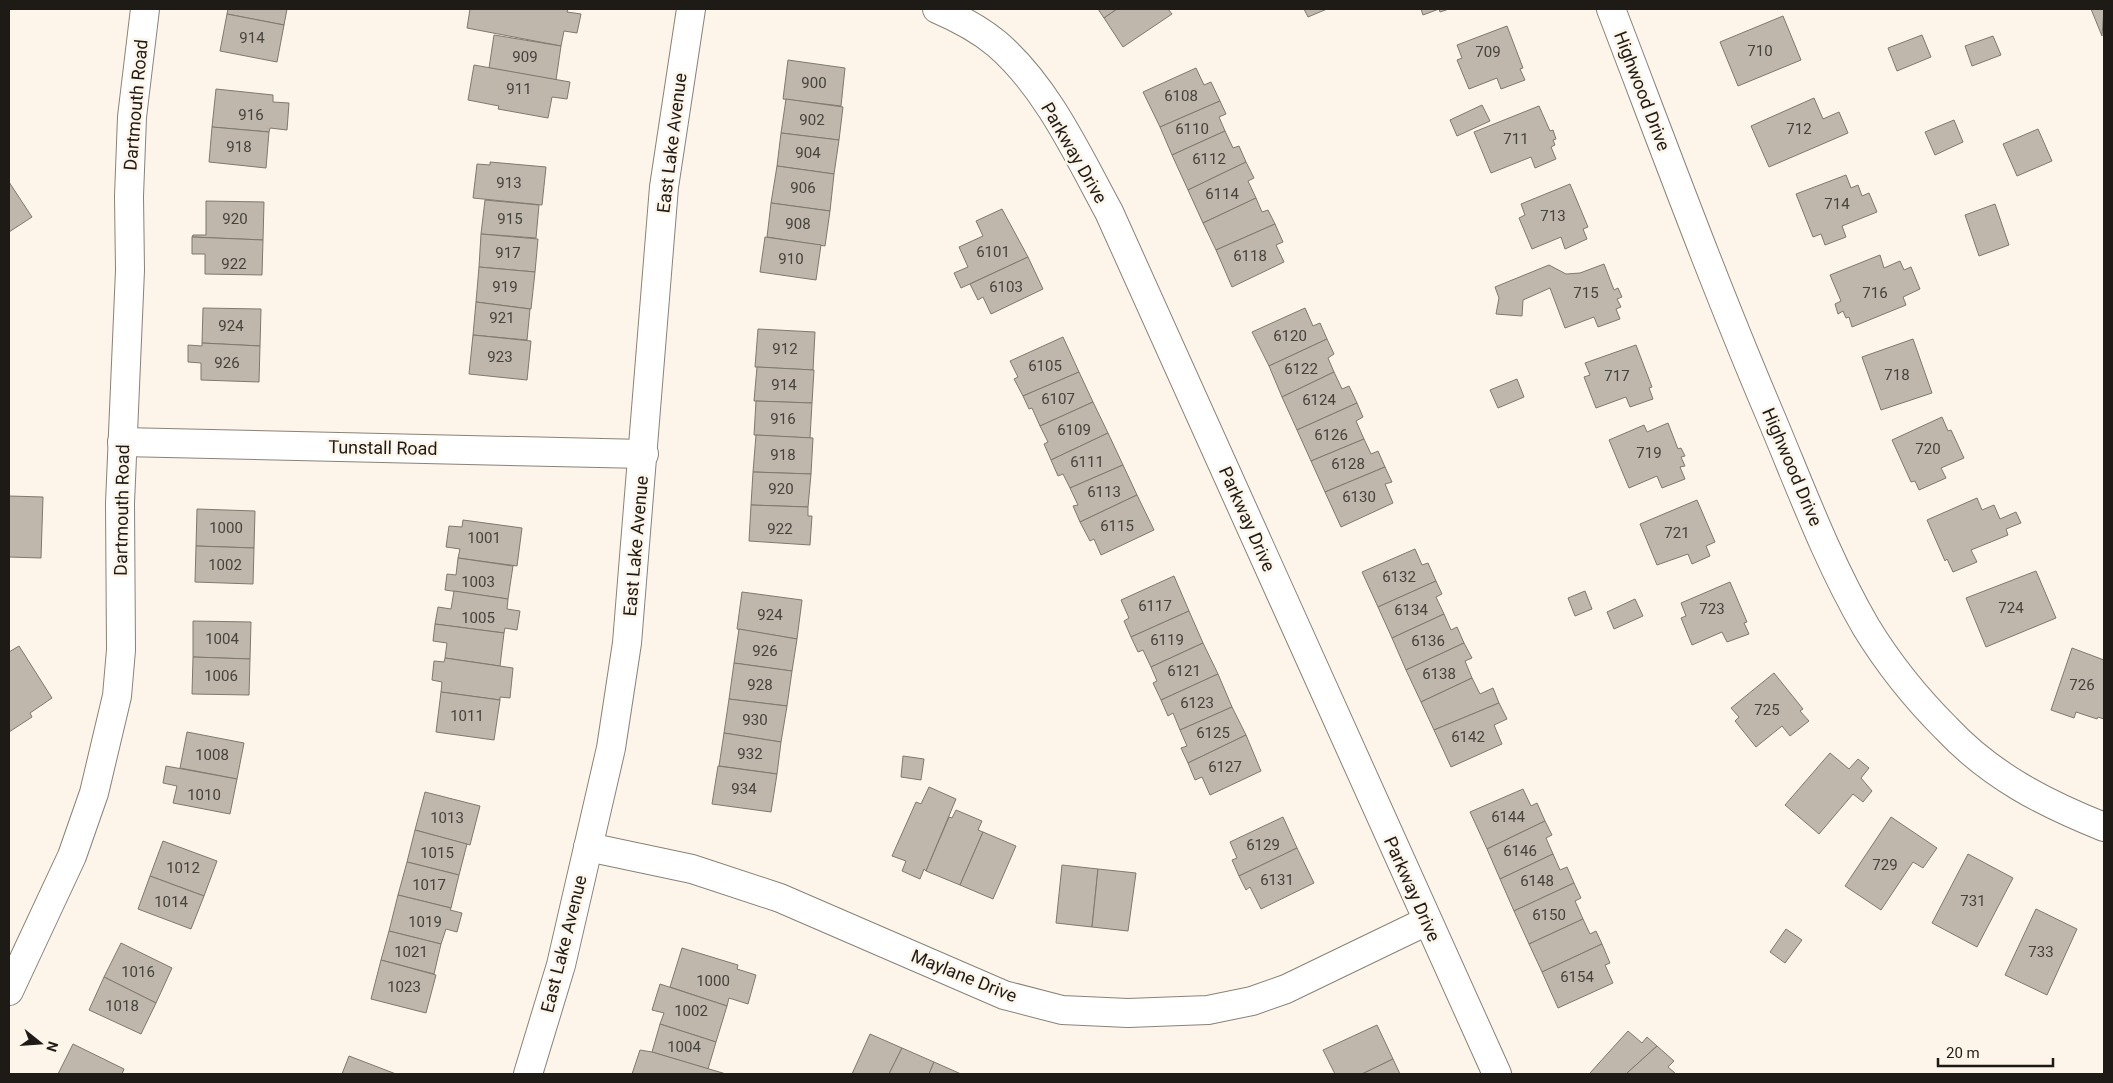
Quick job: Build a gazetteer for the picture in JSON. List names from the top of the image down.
{
  "streets": {
    "street": [
      "Highwood Drive",
      "Dartmouth Road",
      "East Lake Avenue",
      "Parkway Drive",
      "Tunstall Road",
      "Maylane Drive"
    ]
  },
  "crossings": [
    ["Dartmouth Road", "Tunstall Road"],
    ["East Lake Avenue", "Tunstall Road"],
    ["East Lake Avenue", "Maylane Drive"],
    ["Parkway Drive", "Maylane Drive"]
  ],
  "house_numbers": [
    "914",
    "710",
    "709",
    "909",
    "900",
    "911",
    "6108",
    "916",
    "902",
    "6110",
    "712",
    "711",
    "918",
    "904",
    "6112",
    "913",
    "906",
    "6114",
    "714",
    "713",
    "920",
    "915",
    "908",
    "6101",
    "917",
    "6118",
    "910",
    "922",
    "919",
    "6103",
    "715",
    "716",
    "921",
    "924",
    "6120",
    "912",
    "923",
    "926",
    "6105",
    "6122",
    "718",
    "717",
    "914",
    "6107",
    "6124",
    "916",
    "6109",
    "6126",
    "720",
    "719",
    "918",
    "6111",
    "6128",
    "920",
    "6113",
    "6130",
    "6115",
    "1000",
    "922",
    "721",
    "1001",
    "1002",
    "6132",
    "1003",
    "6117",
    "724",
    "723",
    "6134",
    "924",
    "1005",
    "1004",
    "6119",
    "6136",
    "926",
    "6121",
    "6138",
    "1006",
    "928",
    "726",
    "6123",
    "725",
    "1011",
    "930",
    "6125",
    "6142",
    "932",
    "1008",
    "6127",
    "934",
    "1010",
    "6144",
    "1013",
    "6129",
    "6146",
    "1015",
    "729",
    "1012",
    "6131",
    "6148",
    "1017",
    "731",
    "1014",
    "6150",
    "1019",
    "1021",
    "733",
    "1016",
    "6154",
    "1000",
    "1023",
    "1018",
    "1002",
    "1004"
  ],
  "scale_bar": "20 m",
  "north": "right"
}
